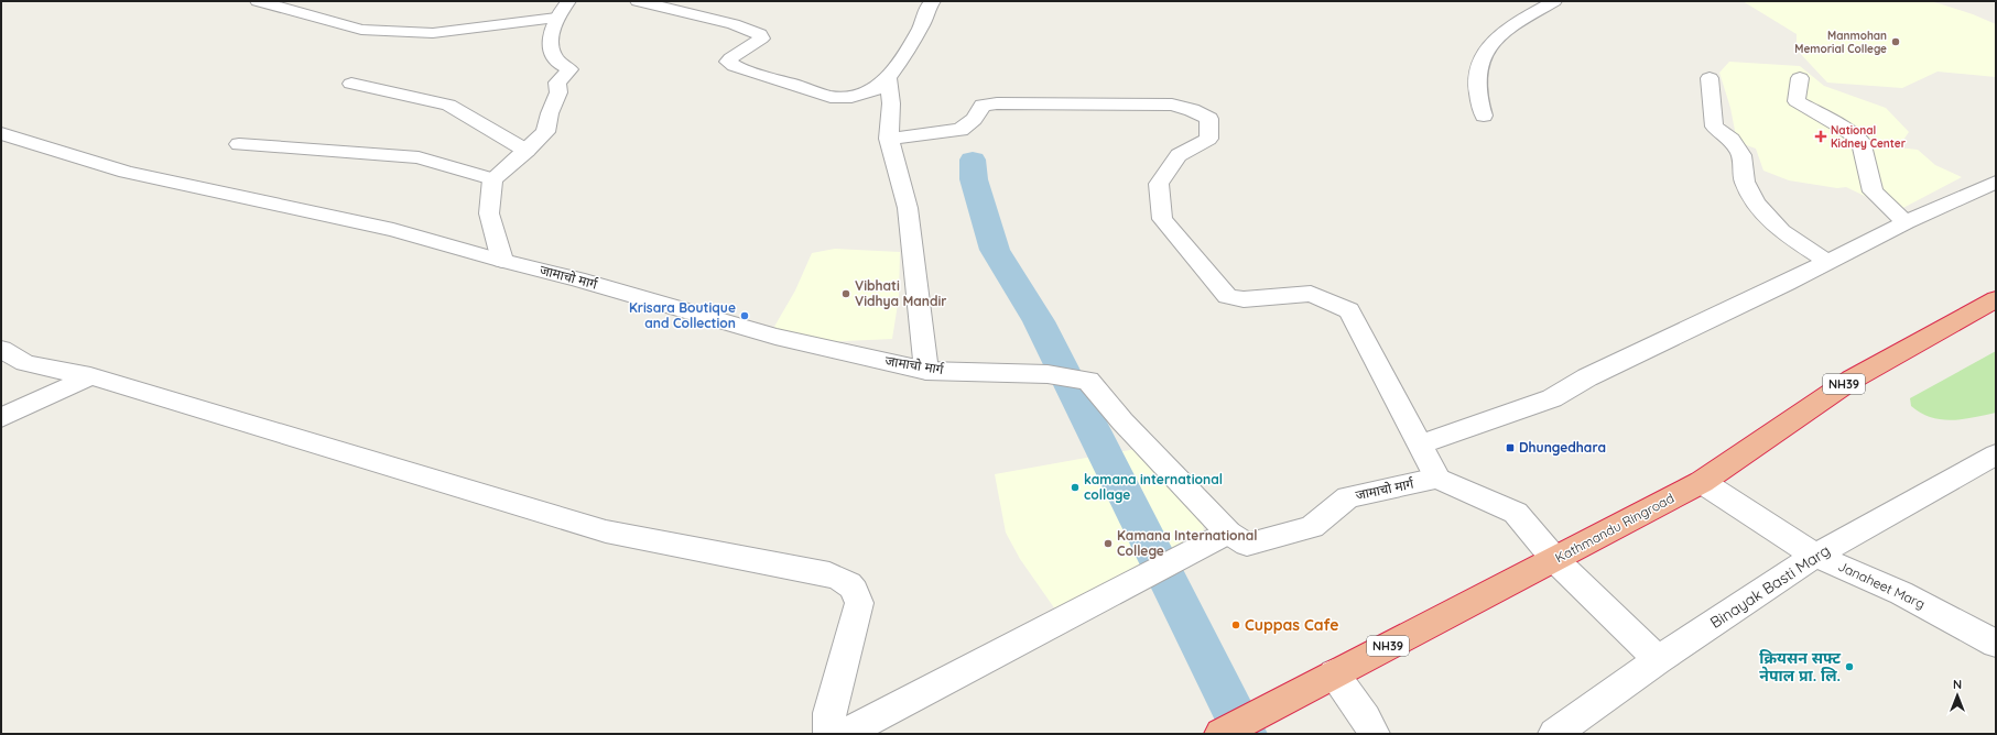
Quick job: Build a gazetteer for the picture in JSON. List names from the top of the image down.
{
  "streets": {
    "highway": ["NH39", "Kathmandu Ringroad"],
    "street": ["जामाचो मार्ग", "Janaheet Marg", "Binayak Basti Marg"]
  },
  "crossings": [
    ["Kathmandu Ringroad", "Janaheet Marg"],
    ["Janaheet Marg", "Binayak Basti Marg"]
  ],
  "places": {
    "other": [
      "Manmohan Memorial College",
      "Vibhati Vidhya Mandir",
      "Krisara Boutique and Collection",
      "kamana international collage",
      "Kamana International College",
      "Cuppas Cafe",
      "क्रियसन सफ्ट नेपाल प्रा. लि."
    ],
    "health": ["National Kidney Center"],
    "transit": ["Dhungedhara"]
  },
  "north": "top"
}
